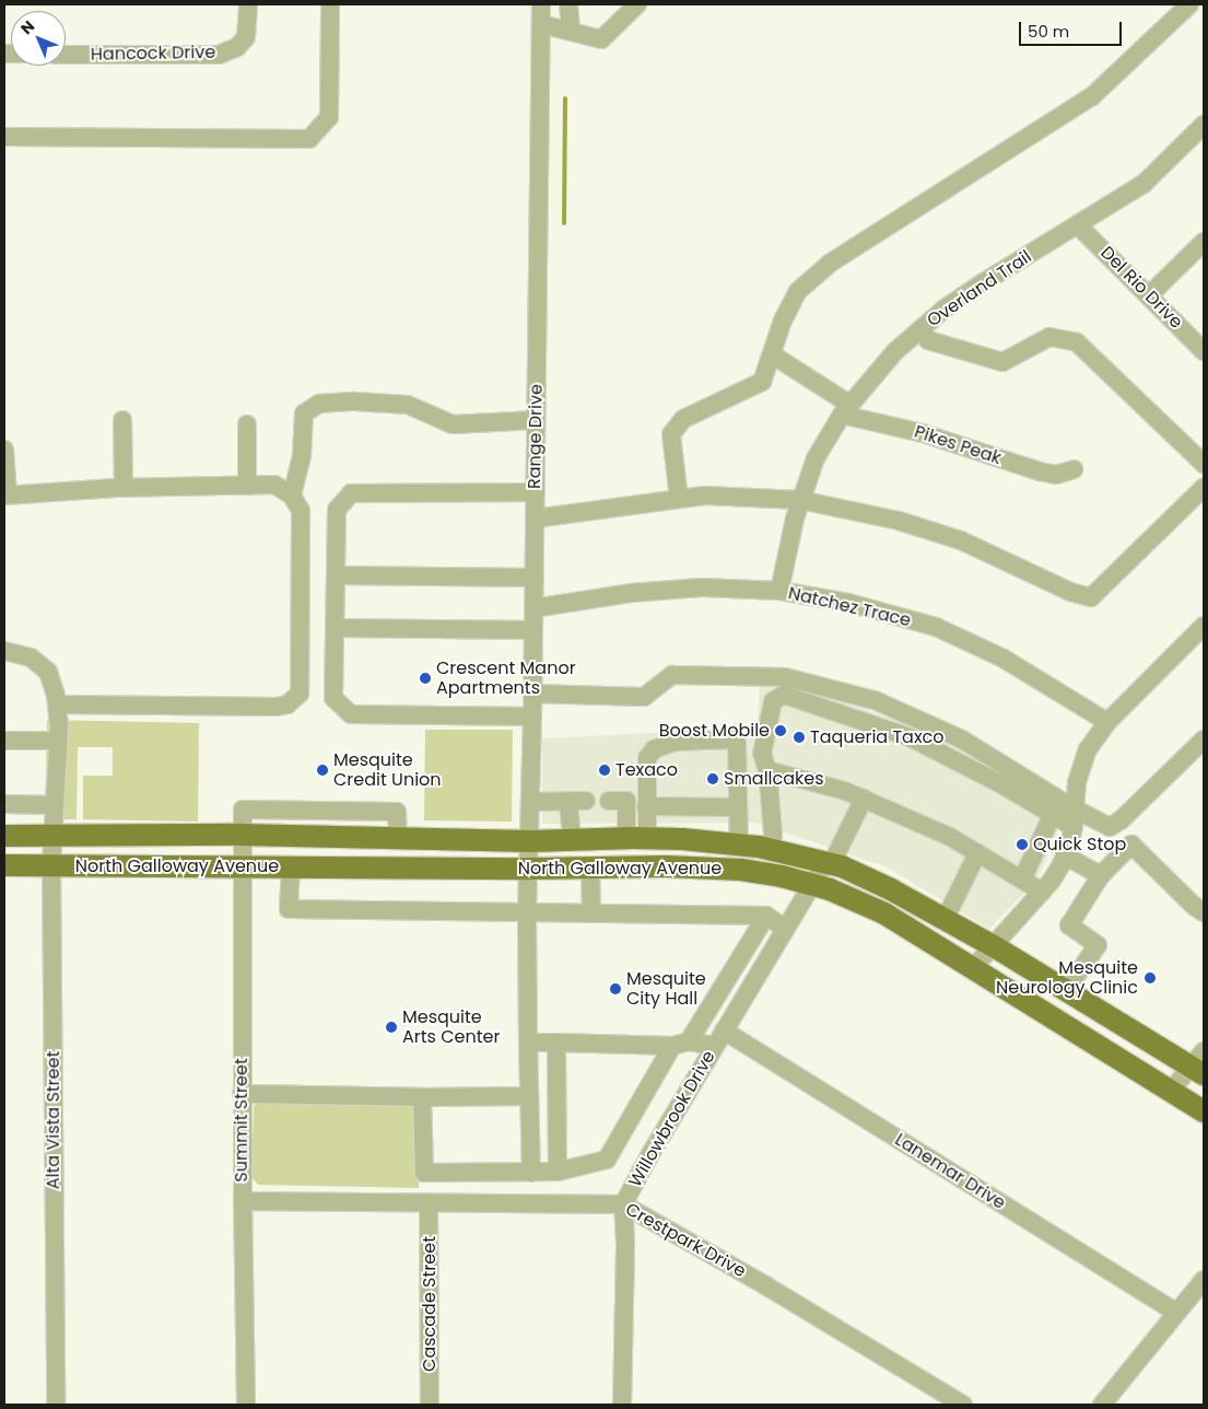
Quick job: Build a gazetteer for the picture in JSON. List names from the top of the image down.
{
  "streets": {
    "main road": ["North Galloway Avenue"],
    "street": [
      "Hancock Drive",
      "Del Rio Drive",
      "Overland Trail",
      "Range Drive",
      "Pikes Peak",
      "Natchez Trace",
      "Willowbrook Drive",
      "Alta Vista Street",
      "Summit Street",
      "Lanemar Drive",
      "Crestpark Drive",
      "Cascade Street"
    ]
  },
  "crossings": [
    ["Del Rio Drive", "Overland Trail"],
    ["Overland Trail", "Pikes Peak"],
    ["Overland Trail", "Natchez Trace"],
    ["Range Drive", "Natchez Trace"],
    ["Range Drive", "North Galloway Avenue"],
    ["North Galloway Avenue", "Willowbrook Drive"],
    ["North Galloway Avenue", "Alta Vista Street"],
    ["North Galloway Avenue", "Summit Street"],
    ["Willowbrook Drive", "Lanemar Drive"],
    ["Willowbrook Drive", "Crestpark Drive"],
    ["Summit Street", "Crestpark Drive"],
    ["Crestpark Drive", "Cascade Street"]
  ],
  "places": [
    "Crescent Manor Apartments",
    "Boost Mobile",
    "Taqueria Taxco",
    "Mesquite Credit Union",
    "Texaco",
    "Smallcakes",
    "Quick Stop",
    "Mesquite Neurology Clinic",
    "Mesquite City Hall",
    "Mesquite Arts Center"
  ],
  "scale_bar": "50 m",
  "north": "top left"
}
